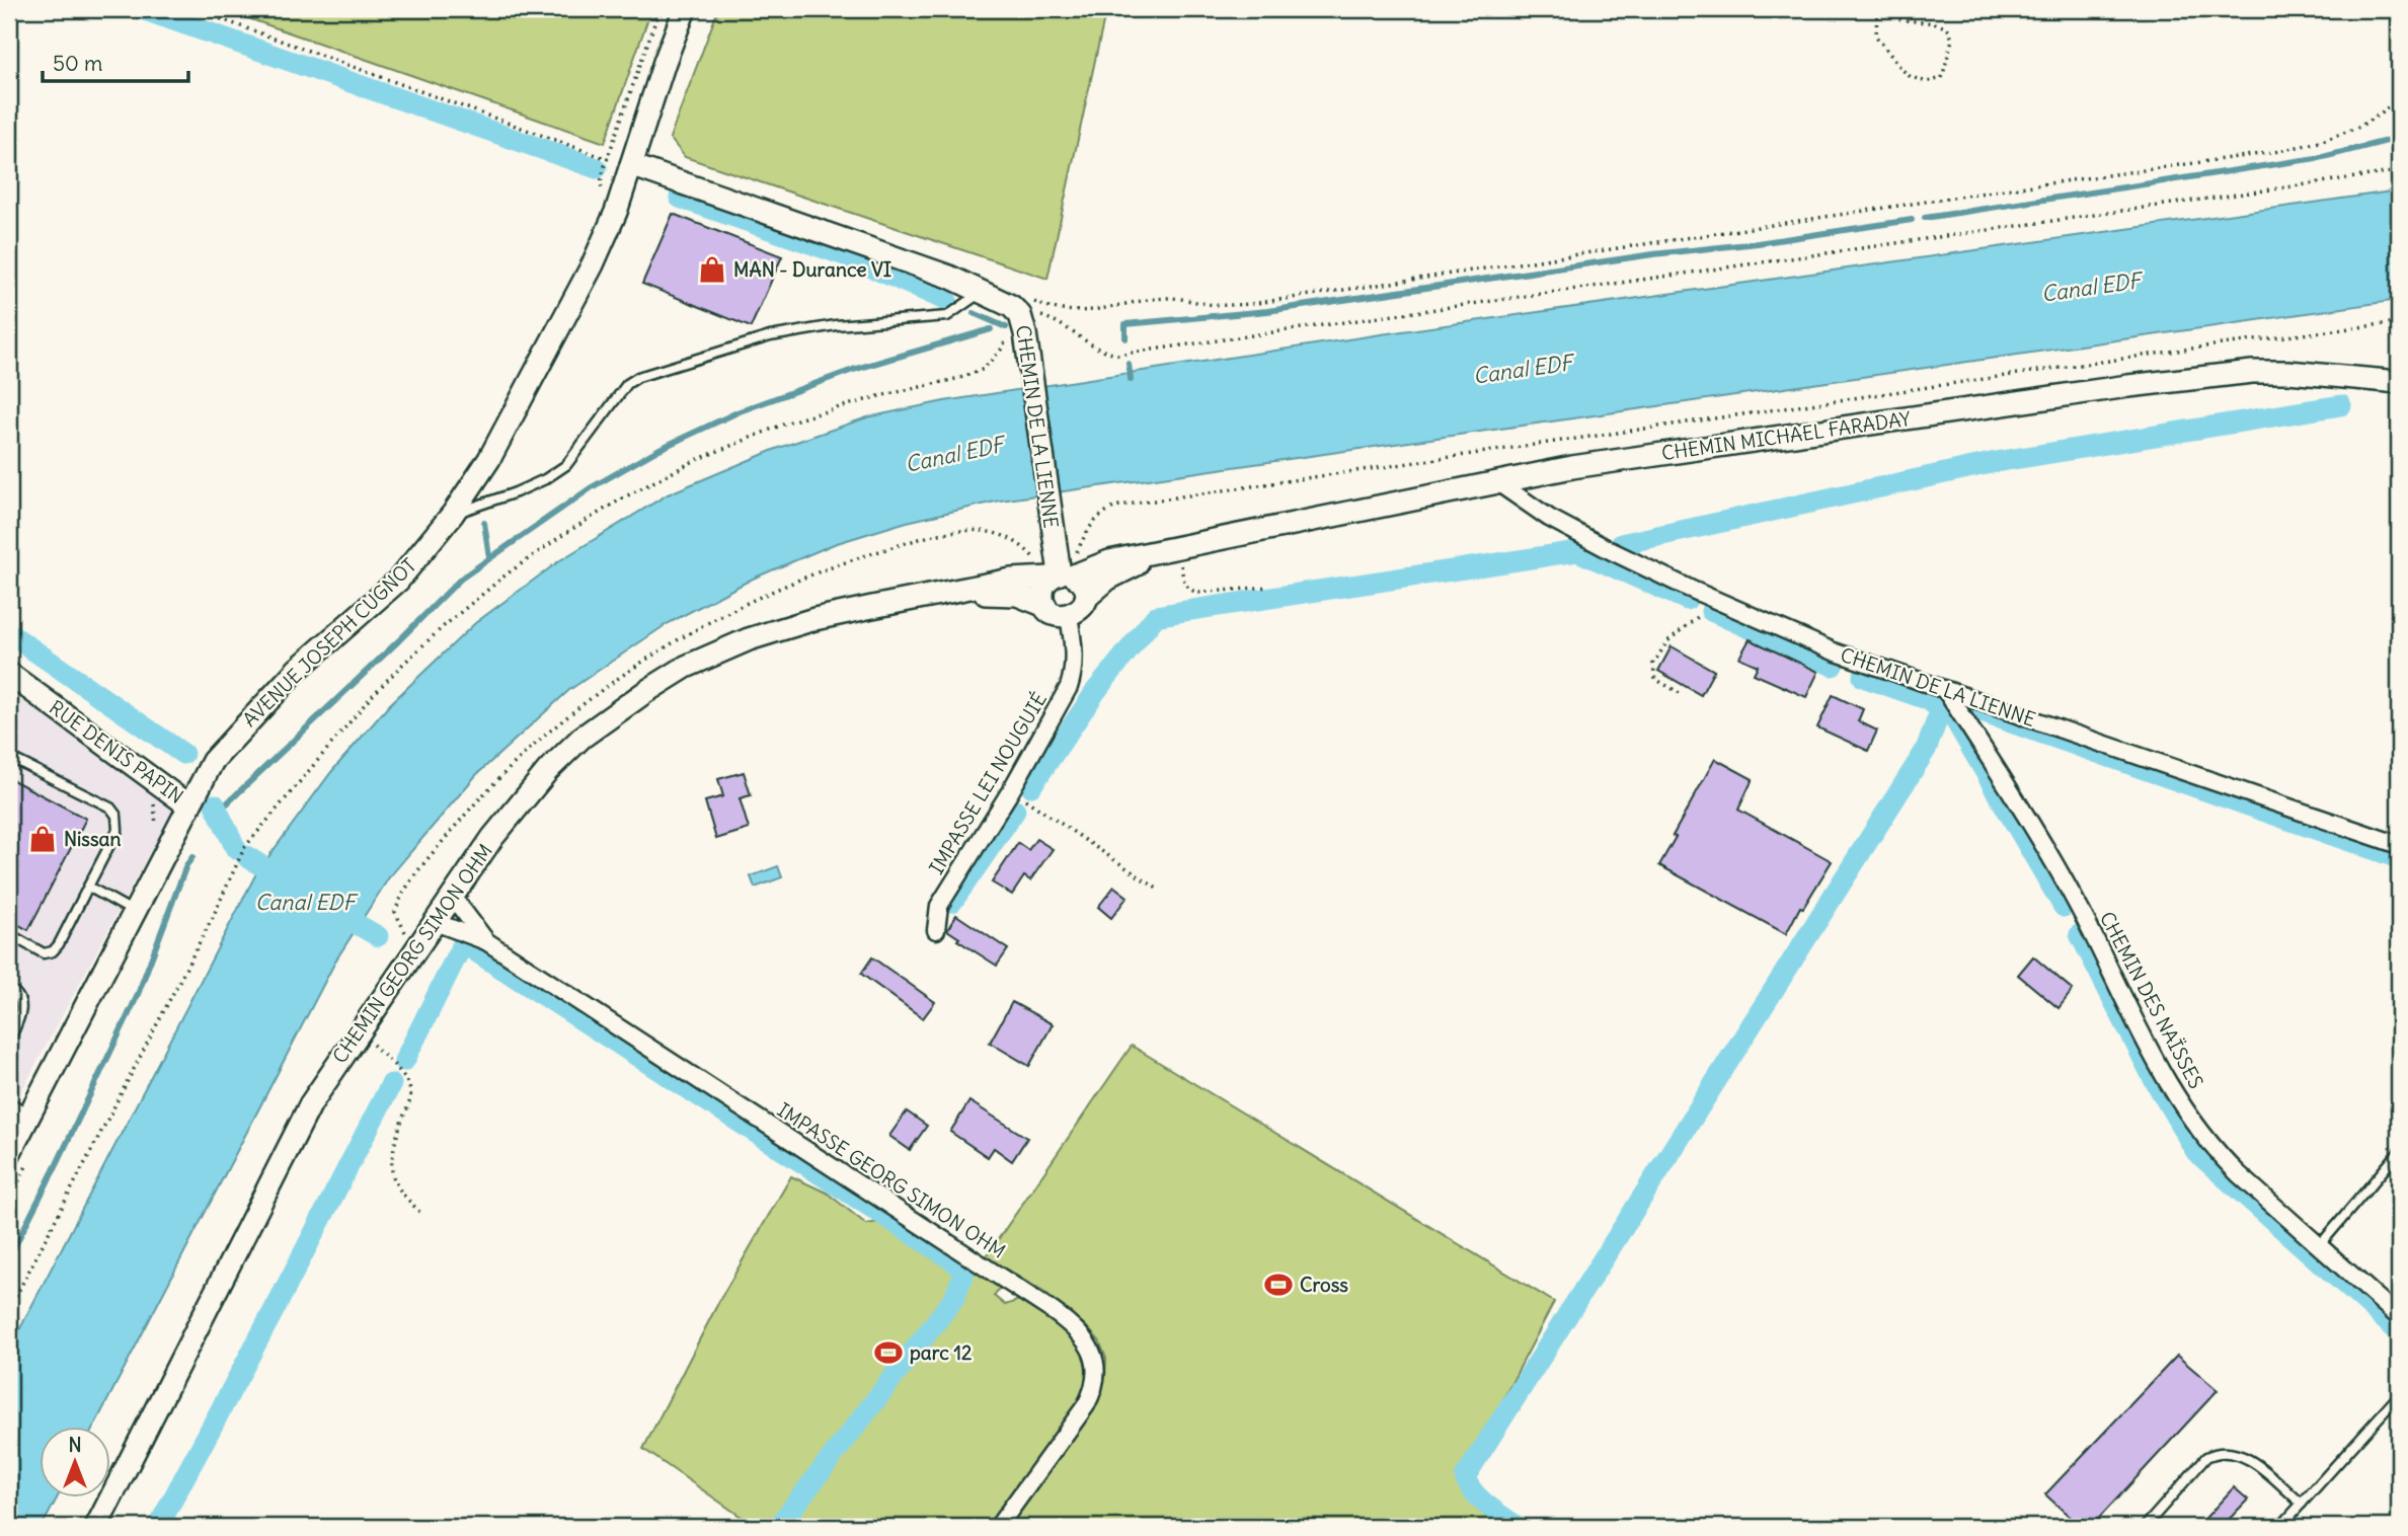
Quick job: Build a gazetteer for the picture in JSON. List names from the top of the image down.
{
  "streets": {
    "main road": [
      "CHEMIN DE LA LIENNE",
      "CHEMIN MICHAEL FARADAY",
      "AVENUE JOSEPH CUGNOT",
      "RUE DENIS PAPIN",
      "CHEMIN GEORG SIMON OHM"
    ],
    "street": ["IMPASSE LEI NOUGUIÉ", "CHEMIN DES NAÏSSES", "IMPASSE GEORG SIMON OHM"]
  },
  "crossings": [
    ["CHEMIN DE LA LIENNE", "CHEMIN MICHAEL FARADAY"],
    ["CHEMIN DE LA LIENNE", "AVENUE JOSEPH CUGNOT"],
    ["CHEMIN DE LA LIENNE", "IMPASSE LEI NOUGUIÉ"],
    ["CHEMIN DE LA LIENNE", "CHEMIN GEORG SIMON OHM"],
    ["CHEMIN DE LA LIENNE", "CHEMIN DES NAÏSSES"],
    ["CHEMIN MICHAEL FARADAY", "IMPASSE LEI NOUGUIÉ"],
    ["CHEMIN MICHAEL FARADAY", "CHEMIN GEORG SIMON OHM"],
    ["AVENUE JOSEPH CUGNOT", "RUE DENIS PAPIN"],
    ["IMPASSE LEI NOUGUIÉ", "CHEMIN GEORG SIMON OHM"],
    ["CHEMIN GEORG SIMON OHM", "IMPASSE GEORG SIMON OHM"]
  ],
  "water": ["Canal EDF"],
  "places": {
    "shop": ["MAN - Durance VI", "Nissan"],
    "sports": ["Cross", "parc 12"]
  },
  "scale_bar": "50 m",
  "north": "top"
}
